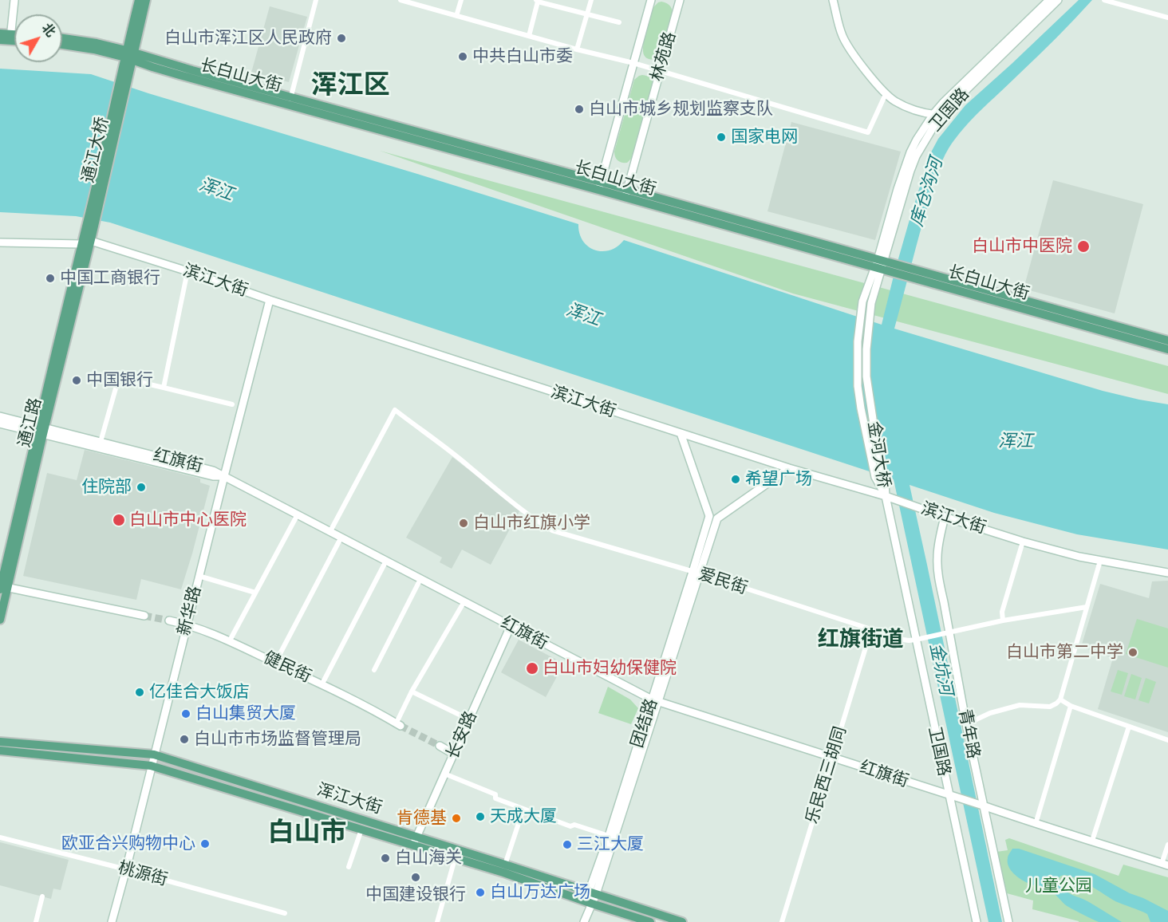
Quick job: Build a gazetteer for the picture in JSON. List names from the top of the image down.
{
  "streets": {
    "main road": [
      "长白山大街",
      "通江大桥",
      "通江路",
      "浑江大街"
    ],
    "street": [
      "林苑路",
      "卫国路",
      "滨江大街",
      "金河大桥",
      "红旗街",
      "爱民街",
      "新华路",
      "健民街",
      "团结路",
      "青年路",
      "长安路",
      "乐民西三胡同",
      "桃源街"
    ]
  },
  "crossings": [
    ["林苑路", "长白山大街"],
    ["长白山大街", "卫国路"],
    ["长白山大街", "通江大桥"],
    ["卫国路", "滨江大街"],
    ["卫国路", "金河大桥"],
    ["卫国路", "红旗街"],
    ["卫国路", "爱民街"],
    ["通江大桥", "滨江大街"],
    ["通江大桥", "通江路"],
    ["滨江大街", "通江路"],
    ["滨江大街", "金河大桥"],
    ["滨江大街", "新华路"],
    ["滨江大街", "青年路"],
    ["通江路", "红旗街"],
    ["红旗街", "爱民街"],
    ["红旗街", "新华路"],
    ["红旗街", "团结路"],
    ["红旗街", "青年路"],
    ["红旗街", "长安路"],
    ["红旗街", "乐民西三胡同"],
    ["爱民街", "团结路"],
    ["爱民街", "青年路"],
    ["爱民街", "乐民西三胡同"],
    ["新华路", "健民街"],
    ["新华路", "浑江大街"],
    ["新华路", "桃源街"],
    ["团结路", "浑江大街"],
    ["长安路", "浑江大街"]
  ],
  "districts": ["浑江区", "红旗街道", "白山市"],
  "water": ["浑江", "库仓沟河", "金坑河"],
  "parks": ["儿童公园"],
  "places": [
    "白山市浑江区人民政府",
    "中共白山市委",
    "白山市城乡规划监察支队",
    "国家电网",
    "白山市中医院",
    "中国工商银行",
    "中国银行",
    "希望广场",
    "住院部",
    "白山市中心医院",
    "白山市红旗小学",
    "白山市第二中学",
    "白山市妇幼保健院",
    "亿佳合大饭店",
    "白山集贸大厦",
    "白山市市场监督管理局",
    "天成大厦",
    "肯德基",
    "欧亚合兴购物中心",
    "三江大厦",
    "白山海关",
    "中国建设银行",
    "白山万达广场"
  ],
  "north": "top right"
}
